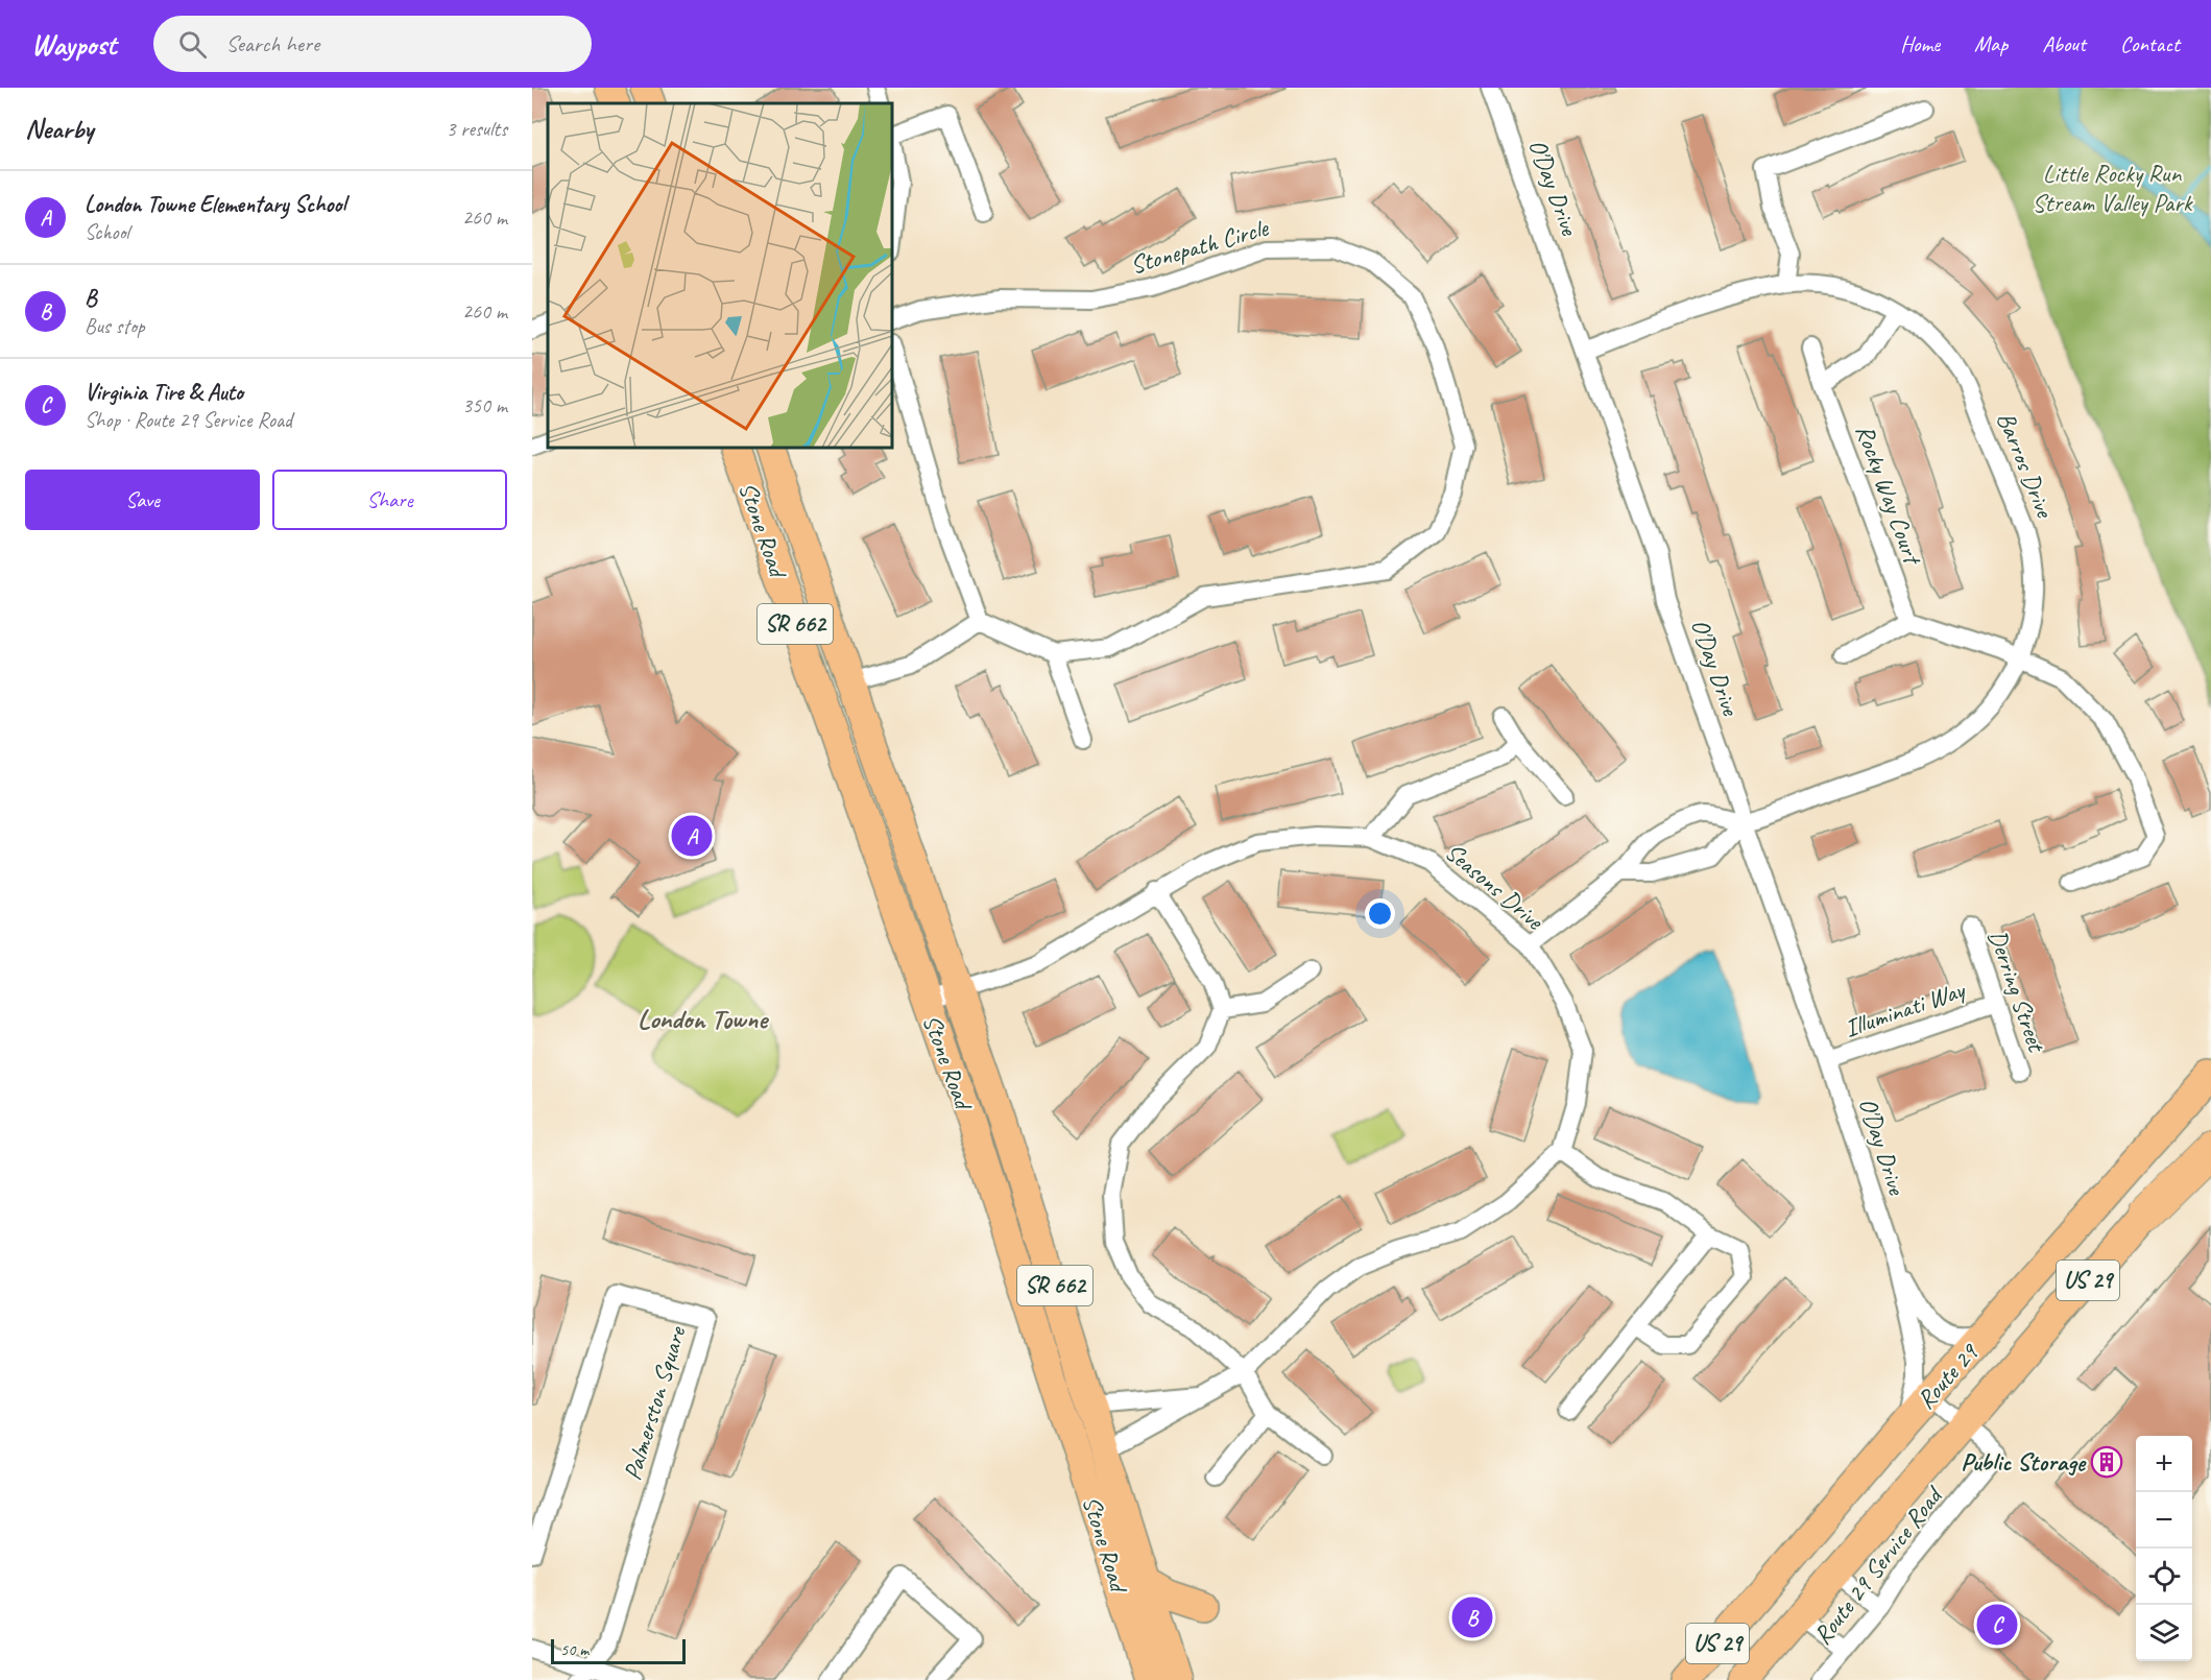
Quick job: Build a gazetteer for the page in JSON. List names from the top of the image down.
{
  "streets": {
    "main road": [
      "Stone Road",
      "SR 662",
      "US 29",
      "Route 29"
    ],
    "street": [
      "O'Day Drive",
      "Stonepath Circle",
      "Barros Drive",
      "Rocky Way Court",
      "Seasons Drive",
      "Derring Street",
      "Illuminati Way",
      "Palmerston Square",
      "Route 29 Service Road"
    ]
  },
  "crossings": [
    ["O'Day Drive", "Barros Drive"],
    ["O'Day Drive", "Illuminati Way"],
    ["O'Day Drive", "Route 29"],
    ["Stone Road", "Seasons Drive"],
    ["Derring Street", "Illuminati Way"],
    ["Route 29", "Route 29 Service Road"]
  ],
  "districts": ["London Towne"],
  "parks": ["Little Rocky Run Stream Valley Park"],
  "places": {
    "building": ["Public Storage"]
  },
  "scale_bar": "50 m",
  "page": {
    "header": "Waypost",
    "search": "Search here",
    "nav": [
      "Home",
      "Map",
      "About",
      "Contact"
    ],
    "heading": ["Nearby", "3 results"],
    "list": [
      {
        "mark": "A",
        "name": "London Towne Elementary School",
        "note": "School",
        "value": "260 m"
      },
      {
        "mark": "B",
        "name": "B",
        "note": "Bus stop",
        "value": "260 m"
      },
      {
        "mark": "C",
        "name": "Virginia Tire & Auto",
        "note": "Shop · Route 29 Service Road",
        "value": "350 m"
      }
    ],
    "buttons": ["Save", "Share"],
    "pins": ["A", "B", "C"],
    "map_buttons": ["+", "−"],
    "scale": "50 m"
  }
}
